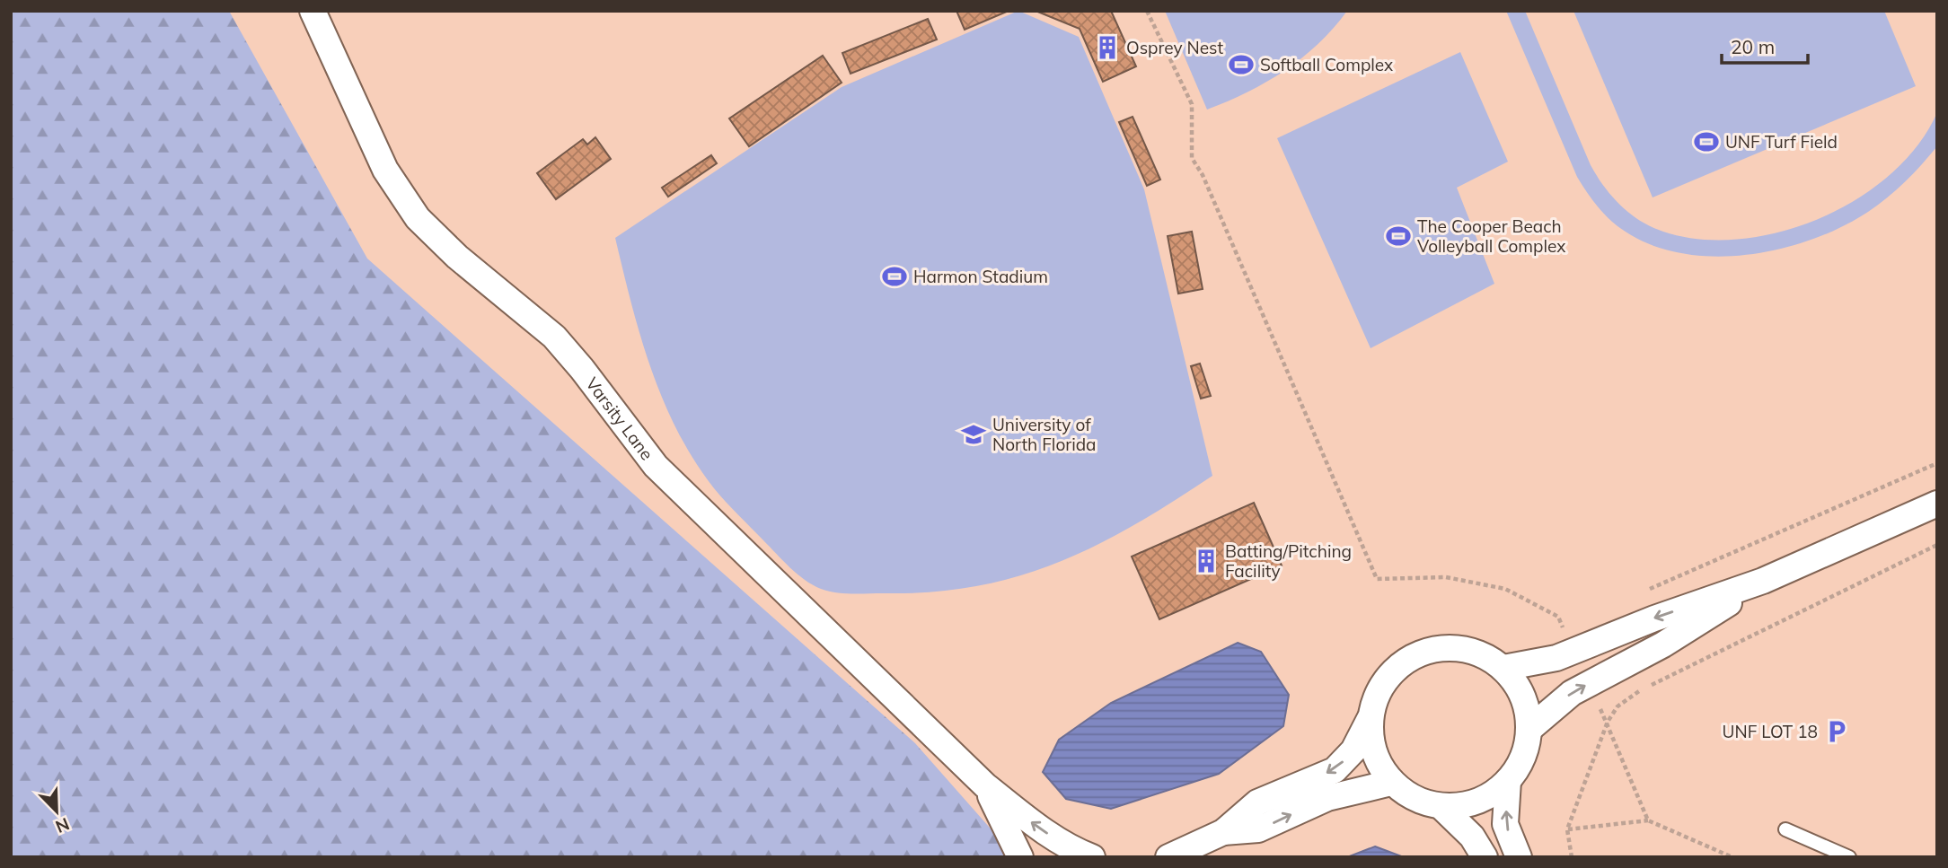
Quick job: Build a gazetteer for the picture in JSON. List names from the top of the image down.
{
  "streets": {
    "street": ["Varsity Lane"]
  },
  "places": {
    "building": ["Osprey Nest", "Batting/Pitching Facility"],
    "sports": [
      "Softball Complex",
      "UNF Turf Field",
      "The Cooper Beach Volleyball Complex",
      "Harmon Stadium"
    ],
    "school or university": ["University of North Florida"],
    "parking": ["UNF LOT 18"]
  },
  "scale_bar": "20 m",
  "north": "bottom right"
}
